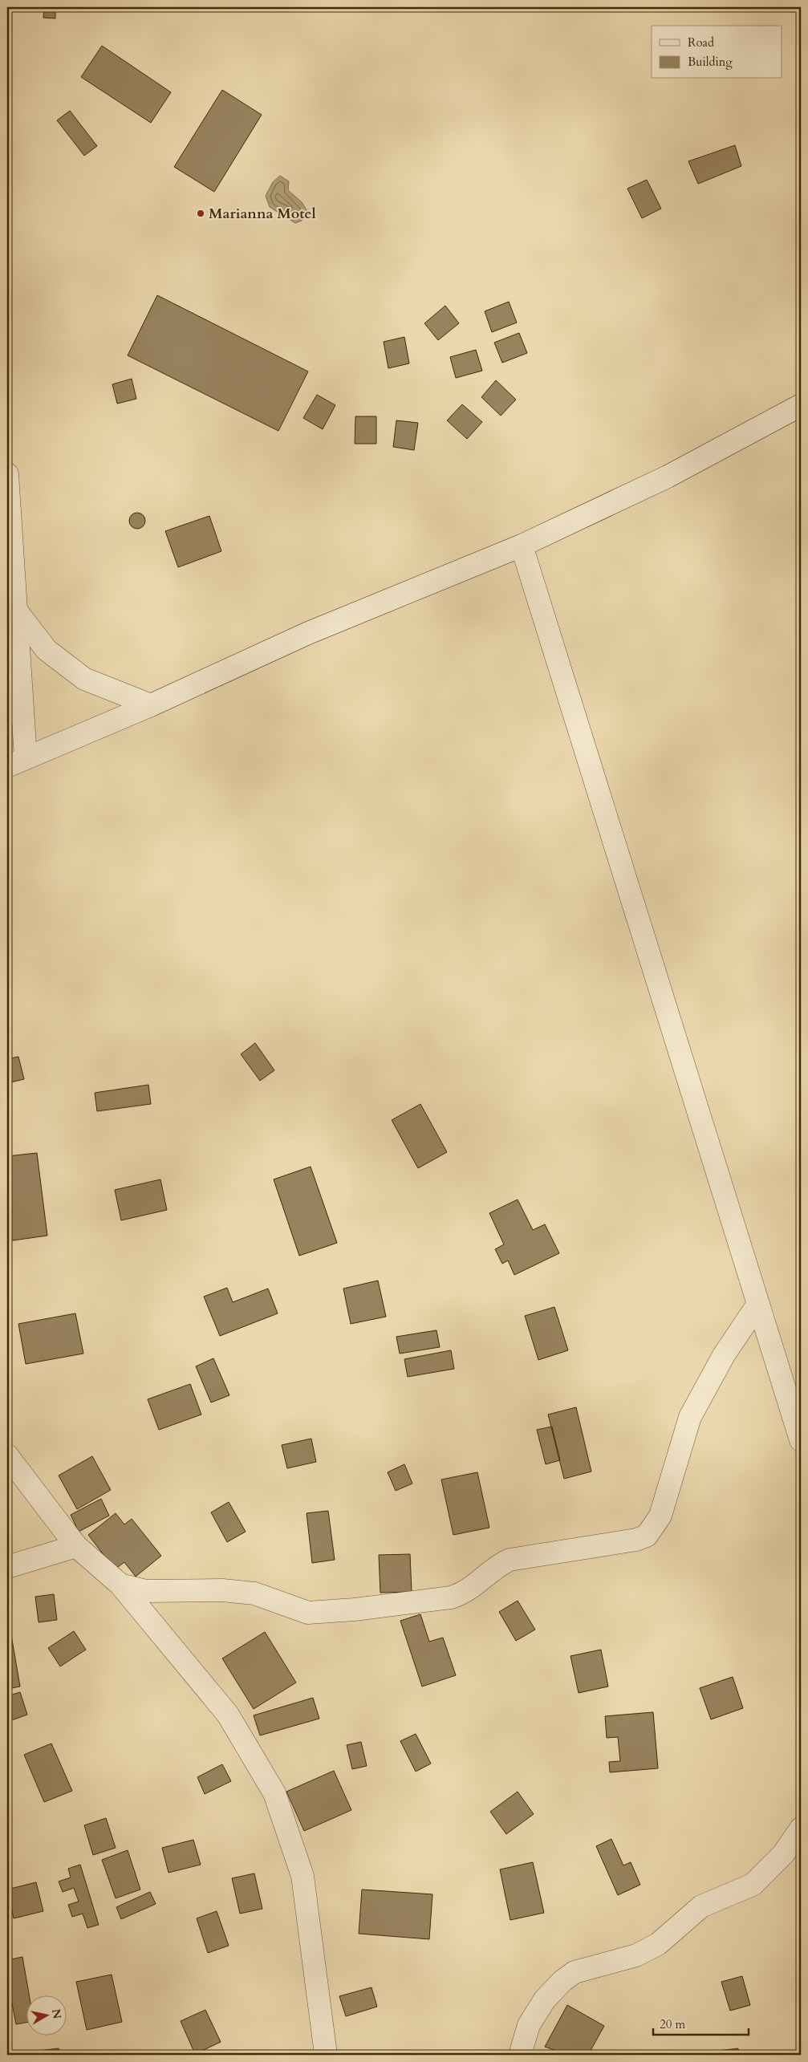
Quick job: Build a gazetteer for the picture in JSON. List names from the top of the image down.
{
  "places": ["Marianna Motel"],
  "legend": ["Road", "Building"],
  "scale_bar": "20 m",
  "north": "right"
}
